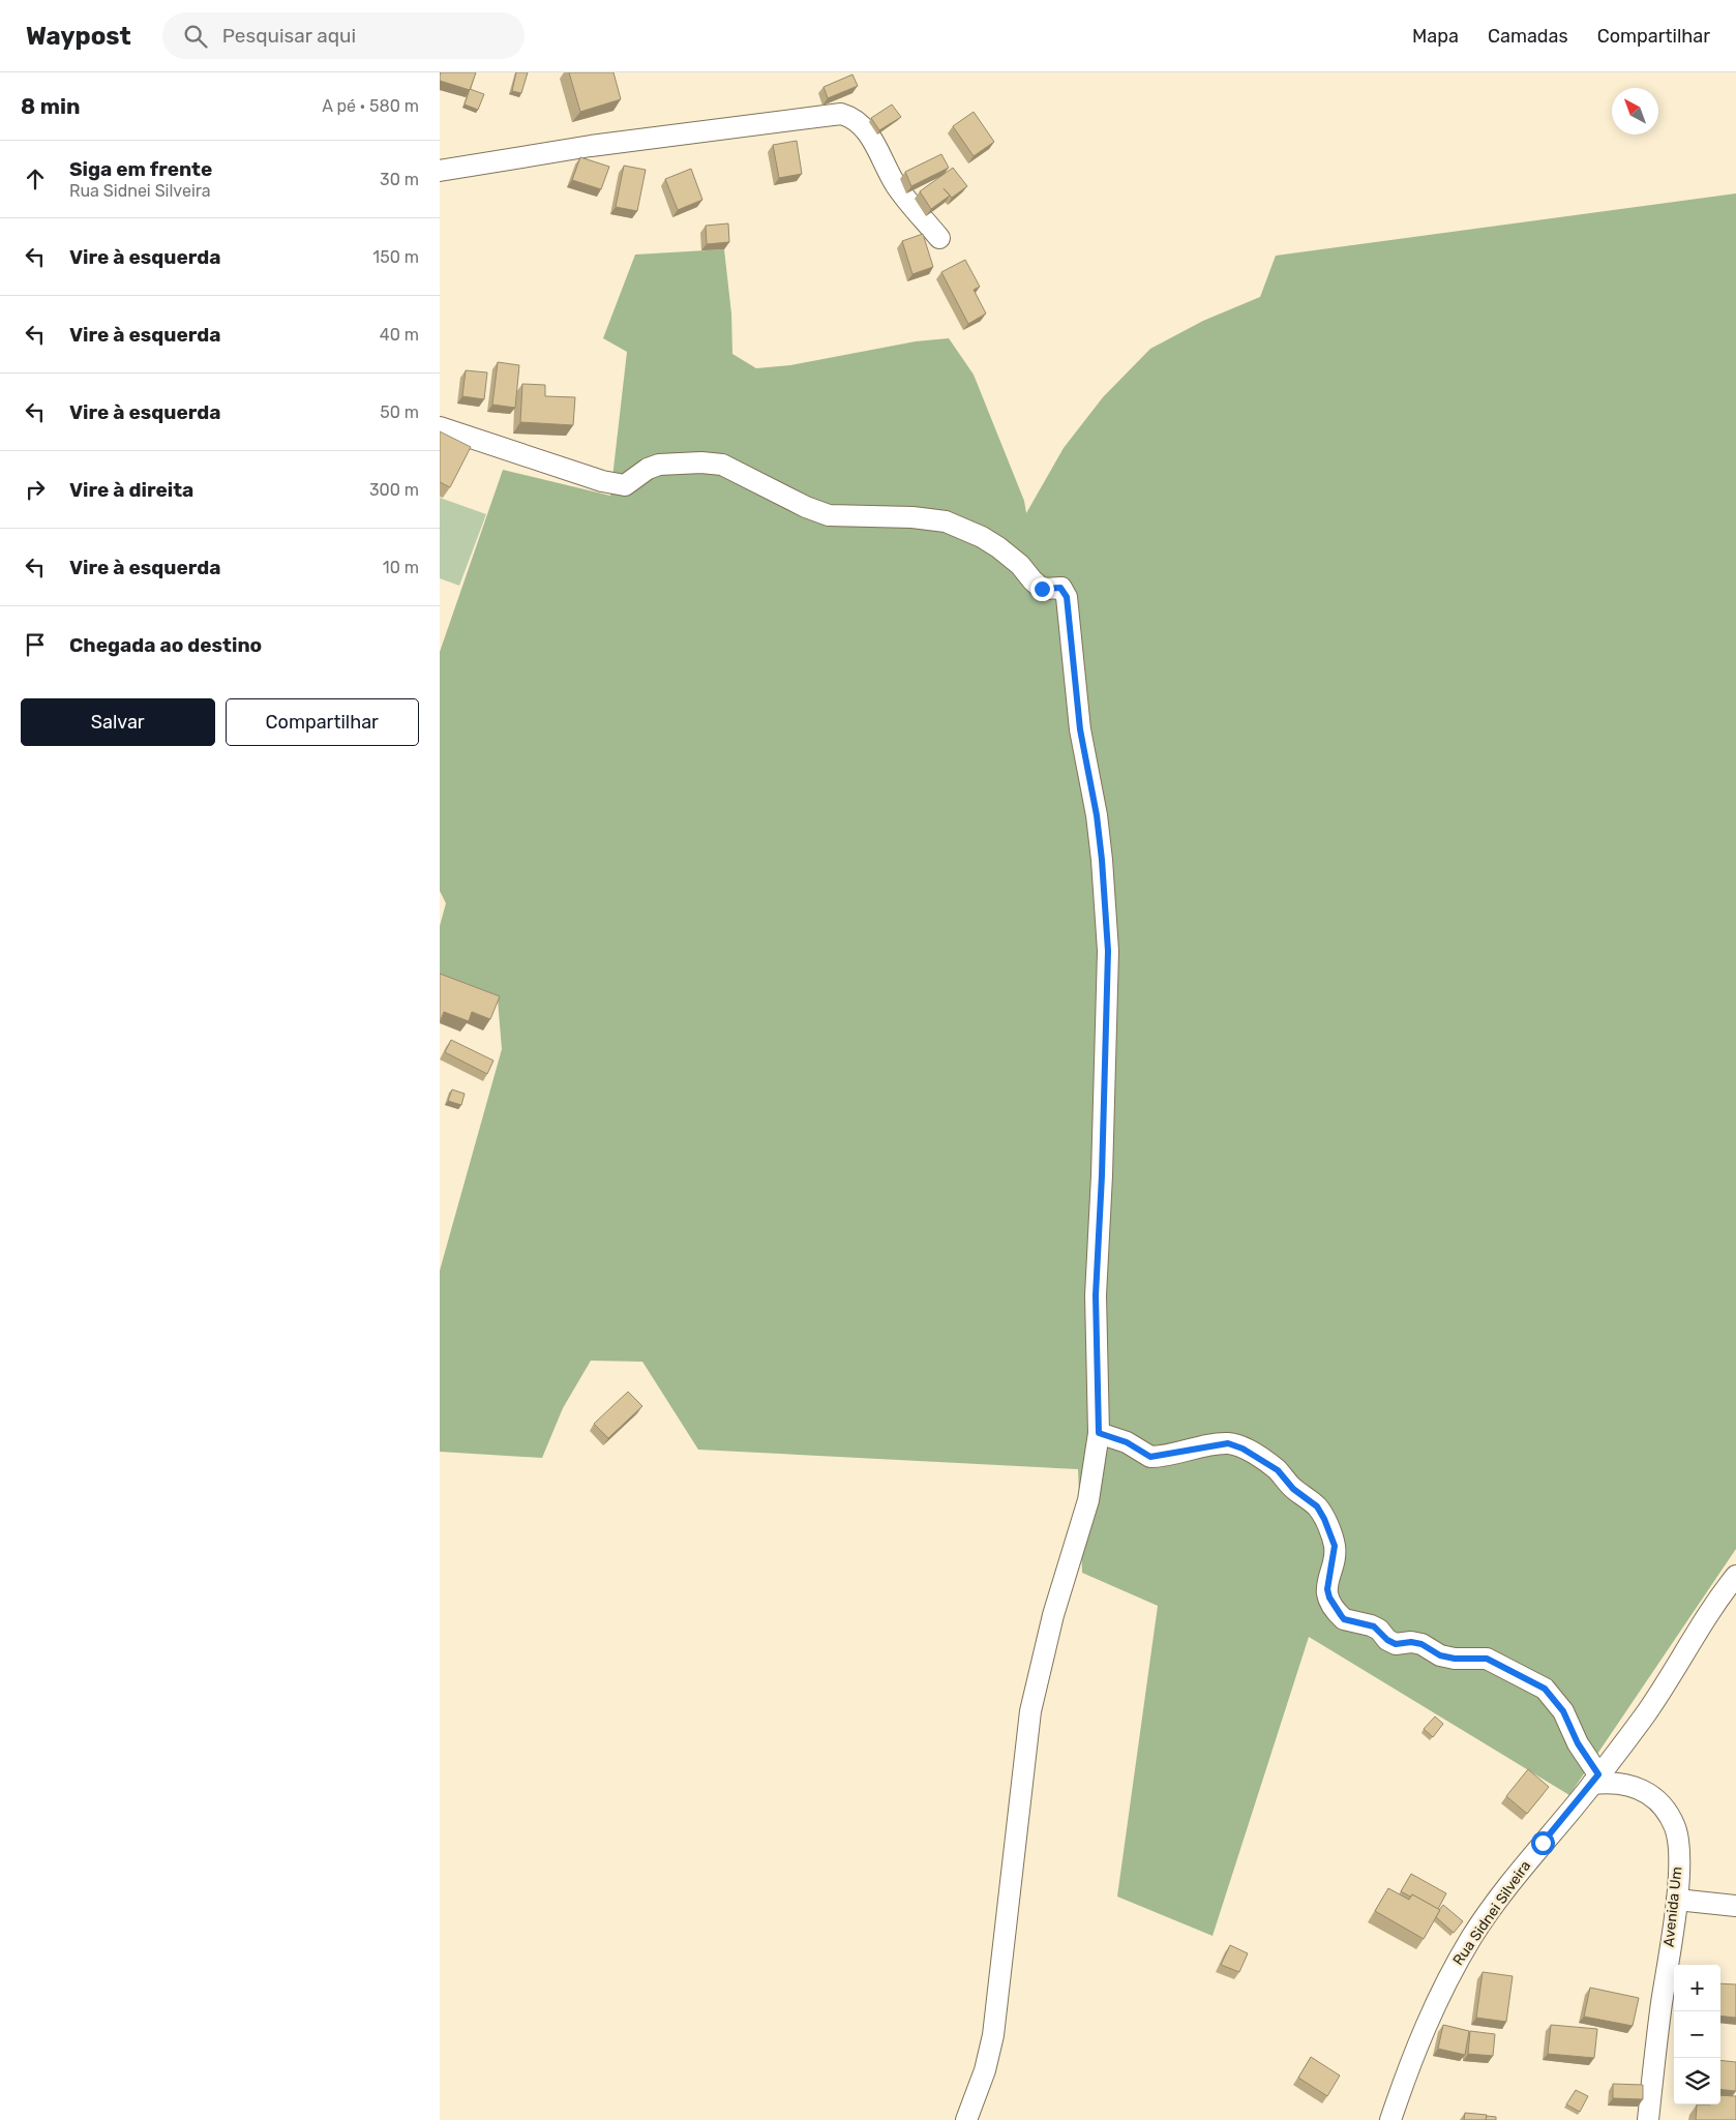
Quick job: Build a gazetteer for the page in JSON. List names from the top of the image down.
{
  "streets": {
    "street": ["Avenida Um", "Rua Sidnei Silveira"]
  },
  "crossings": [
    ["Avenida Um", "Rua Sidnei Silveira"]
  ],
  "north": "top left",
  "page": {
    "header": "Waypost",
    "search": "Pesquisar aqui",
    "nav": ["Mapa", "Camadas", "Compartilhar"],
    "heading": ["8 min", "A pé · 580 m"],
    "list": [
      ["Siga em frente", "Rua Sidnei Silveira", "30 m"],
      ["Vire à esquerda", "150 m"],
      ["Vire à esquerda", "40 m"],
      ["Vire à esquerda", "50 m"],
      ["Vire à direita", "300 m"],
      ["Vire à esquerda", "10 m"],
      "Chegada ao destino"
    ],
    "buttons": ["Salvar", "Compartilhar"],
    "map_buttons": ["+", "−"]
  }
}
